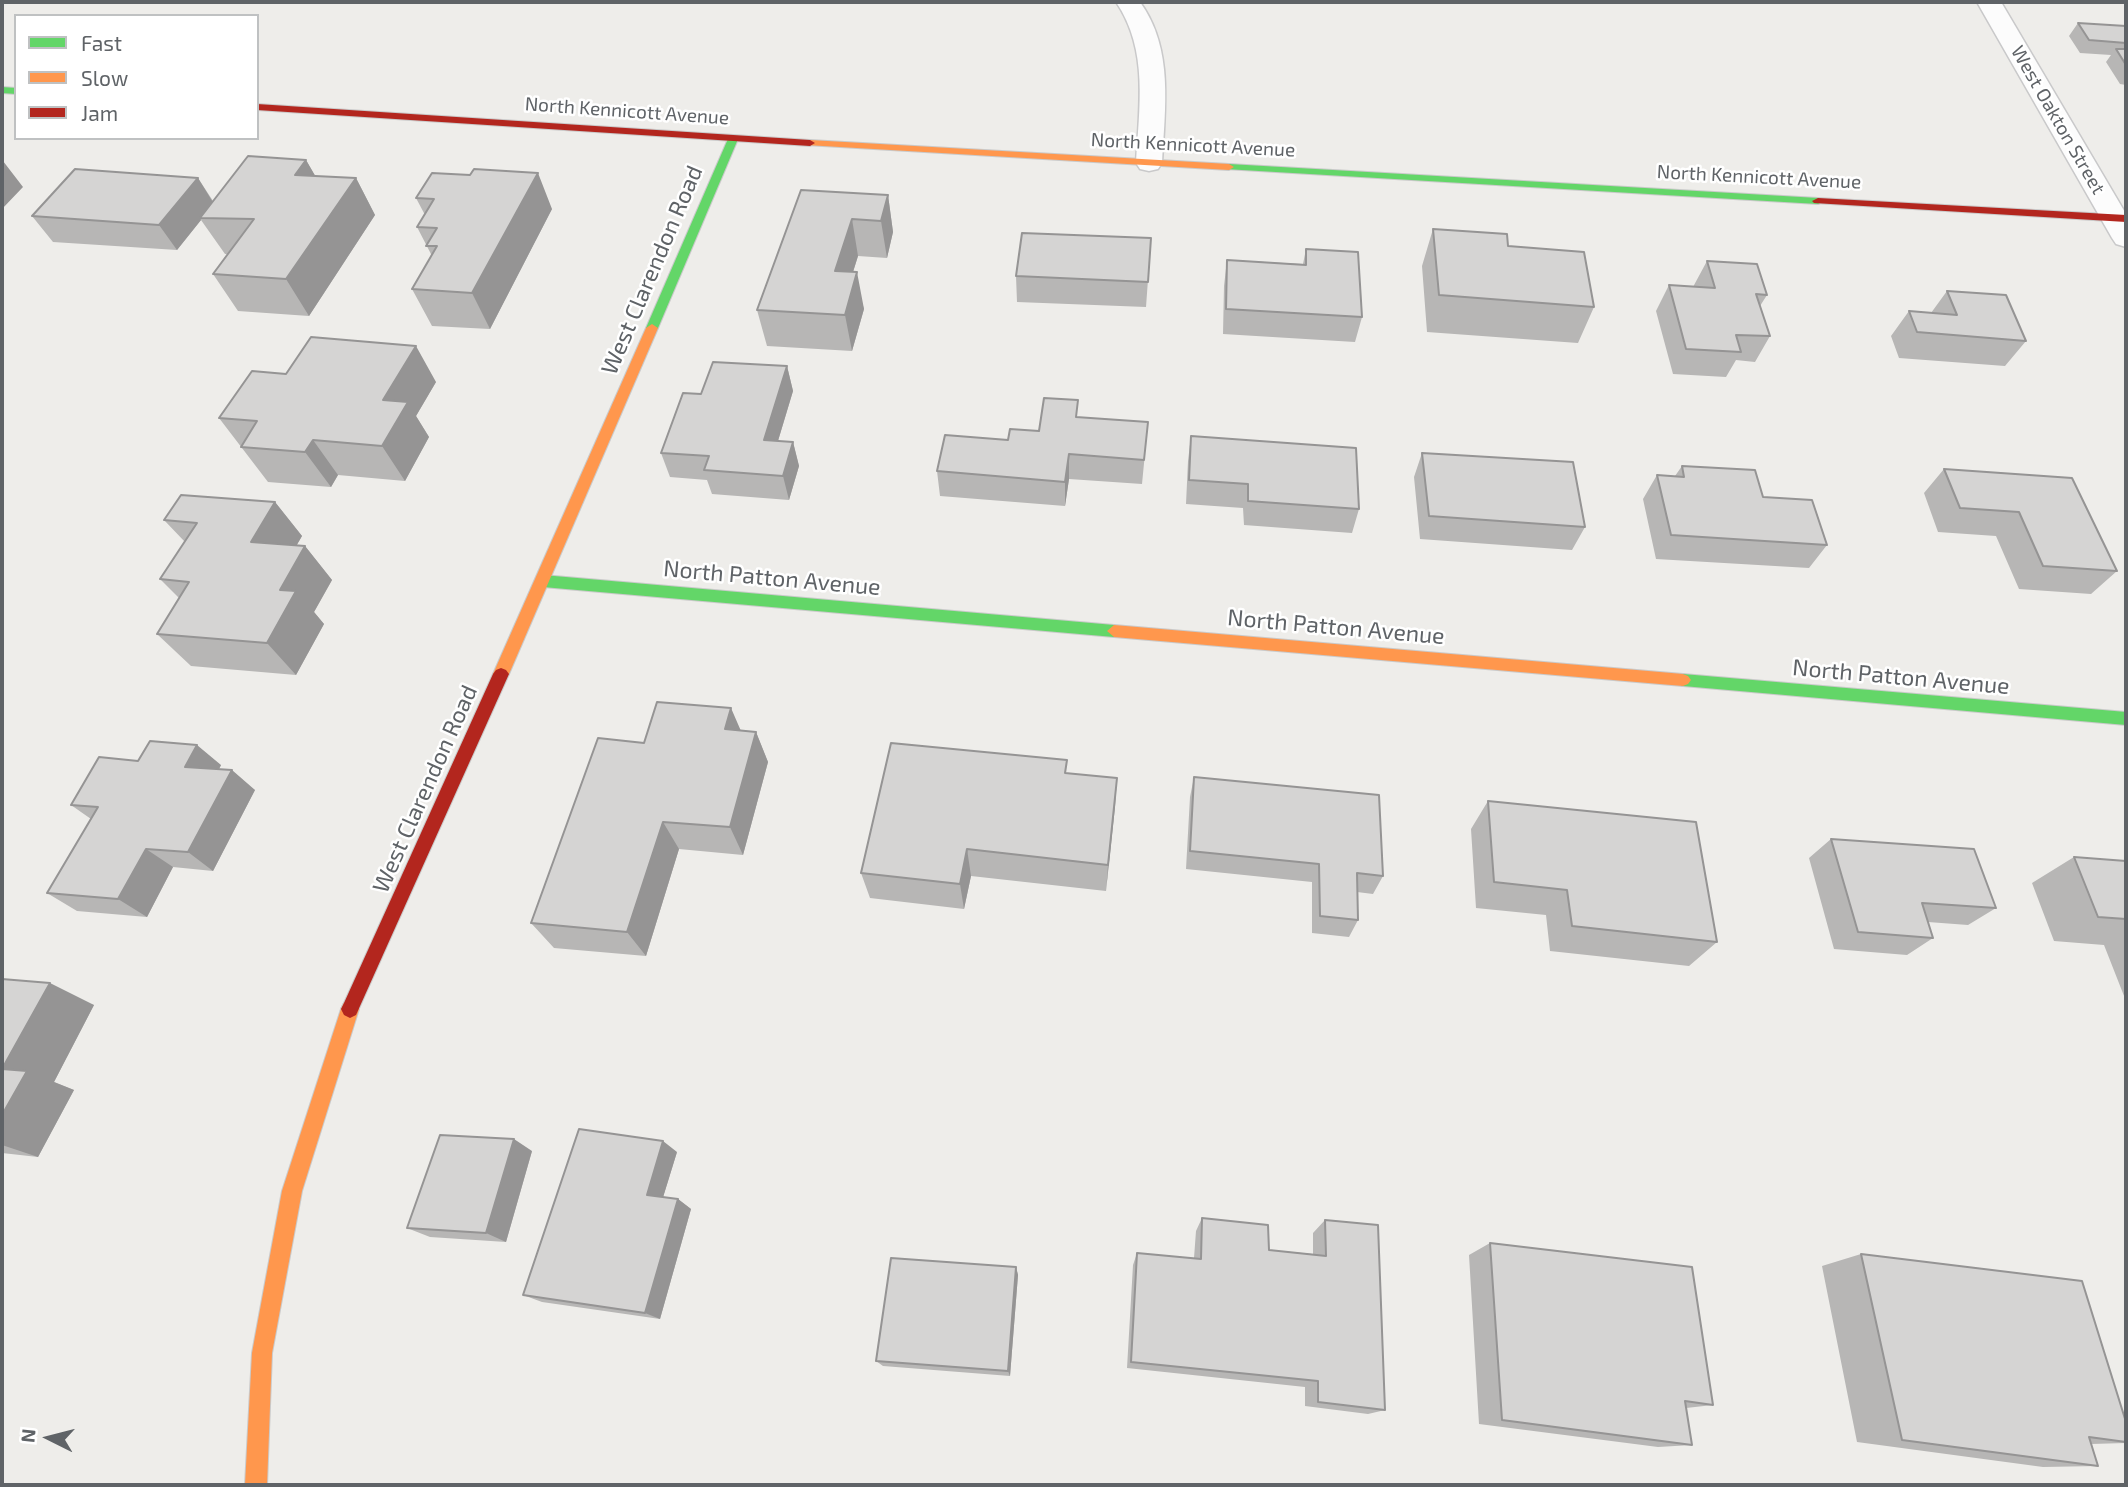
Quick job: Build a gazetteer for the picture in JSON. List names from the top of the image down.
{
  "streets": {
    "street": [
      "North Kennicott Avenue",
      "West Oakton Street",
      "West Clarendon Road",
      "North Patton Avenue"
    ]
  },
  "crossings": [
    ["North Kennicott Avenue", "West Oakton Street"],
    ["North Kennicott Avenue", "West Clarendon Road"],
    ["West Clarendon Road", "North Patton Avenue"]
  ],
  "legend": ["Fast", "Slow", "Jam"],
  "north": "left"
}
